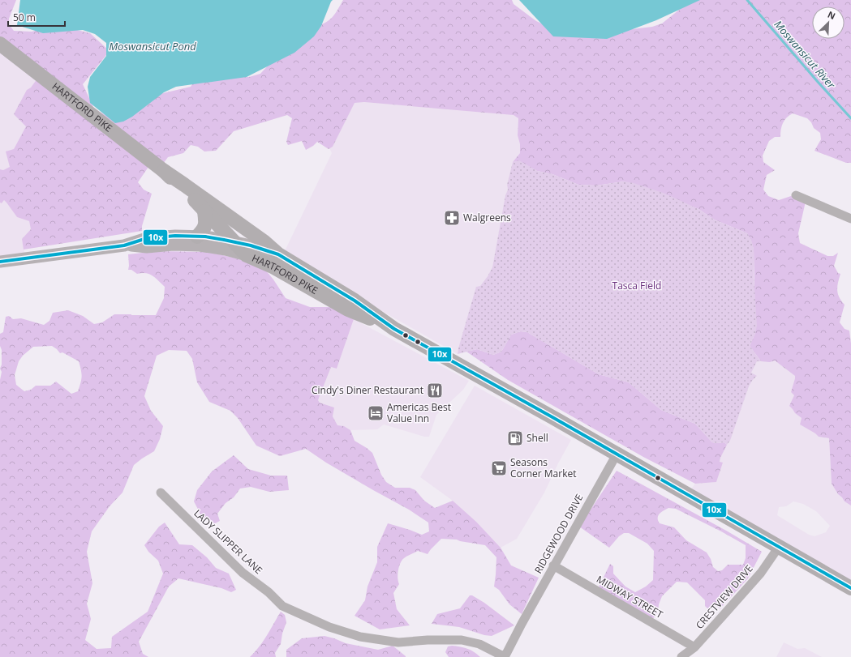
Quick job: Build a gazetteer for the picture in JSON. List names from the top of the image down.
{
  "streets": {
    "highway": ["HARTFORD PIKE"],
    "street": [
      "RIDGEWOOD DRIVE",
      "LADY SLIPPER LANE",
      "MIDWAY STREET",
      "CRESTVIEW DRIVE"
    ]
  },
  "crossings": [
    ["HARTFORD PIKE", "RIDGEWOOD DRIVE"],
    ["HARTFORD PIKE", "CRESTVIEW DRIVE"],
    ["RIDGEWOOD DRIVE", "LADY SLIPPER LANE"],
    ["RIDGEWOOD DRIVE", "MIDWAY STREET"],
    ["MIDWAY STREET", "CRESTVIEW DRIVE"]
  ],
  "water": ["Moswansicut Pond", "Moswansicut River"],
  "parks": ["Tasca Field"],
  "places": {
    "pharmacy": ["Walgreens"],
    "restaurant": ["Cindy's Diner Restaurant"],
    "hotel": ["Americas Best Value Inn"],
    "fuel station": ["Shell"],
    "supermarket": ["Seasons Corner Market"]
  },
  "lines": ["transit line 10x"],
  "scale_bar": "50 m",
  "north": "top right"
}
